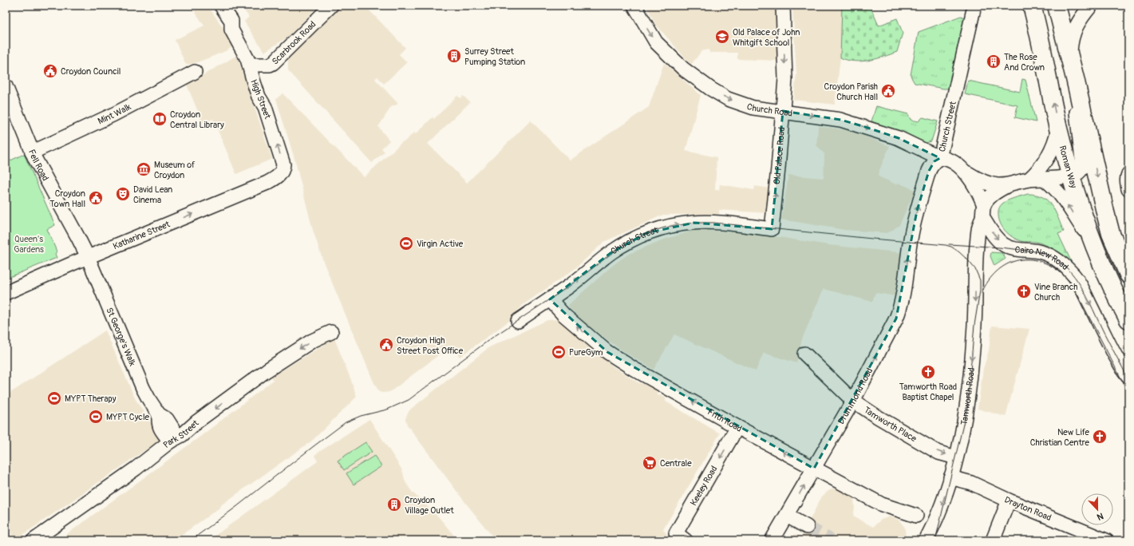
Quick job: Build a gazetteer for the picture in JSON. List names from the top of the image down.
{
  "streets": {
    "main road": ["Roman Way"],
    "street": [
      "Scarbrook Road",
      "High Street",
      "Church Road",
      "Mint Walk",
      "Church Street",
      "Old Palace Road",
      "Fell Road",
      "Katharine Street",
      "Cairo New Road",
      "St George's Walk",
      "Drummond Road",
      "Tamworth Road",
      "Frith Road",
      "Tamworth Place",
      "Park Street",
      "Keeley Road",
      "Drayton Road"
    ]
  },
  "crossings": [
    ["Scarbrook Road", "High Street"],
    ["High Street", "Katharine Street"],
    ["Church Road", "Church Street"],
    ["Church Road", "Old Palace Road"],
    ["Church Road", "Cairo New Road"],
    ["Mint Walk", "Fell Road"],
    ["Church Street", "Old Palace Road"],
    ["Church Street", "Drummond Road"],
    ["Church Street", "Frith Road"],
    ["Fell Road", "Katharine Street"],
    ["Fell Road", "St George's Walk"],
    ["Katharine Street", "St George's Walk"],
    ["Cairo New Road", "Tamworth Road"],
    ["St George's Walk", "Park Street"],
    ["Drummond Road", "Frith Road"],
    ["Drummond Road", "Tamworth Place"],
    ["Tamworth Road", "Tamworth Place"],
    ["Tamworth Road", "Drayton Road"],
    ["Frith Road", "Keeley Road"]
  ],
  "one_way": [
    "High Street",
    "Church Road",
    "Church Street",
    "Katharine Street",
    "Drummond Road",
    "Tamworth Road",
    "Frith Road",
    "Tamworth Place",
    "Park Street",
    "Keeley Road"
  ],
  "parks": ["Queen's Gardens"],
  "places": {
    "school or university": ["Old Palace of John Whitgift School"],
    "building": ["Surrey Street Pumping Station", "The Rose And Crown", "Croydon Village Outlet"],
    "public building": [
      "Croydon Council",
      "Croydon Parish Church Hall",
      "Croydon Town Hall",
      "Croydon High Street Post Office"
    ],
    "library": ["Croydon Central Library"],
    "museum": ["Museum of Croydon"],
    "theatre": ["David Lean Cinema"],
    "sports": [
      "Virgin Active",
      "PureGym",
      "MYPT Therapy",
      "MYPT Cycle"
    ],
    "church": ["Vine Branch Church", "Tamworth Road Baptist Chapel", "New Life Christian Centre"],
    "supermarket": ["Centrale"]
  },
  "north": "bottom"
}
